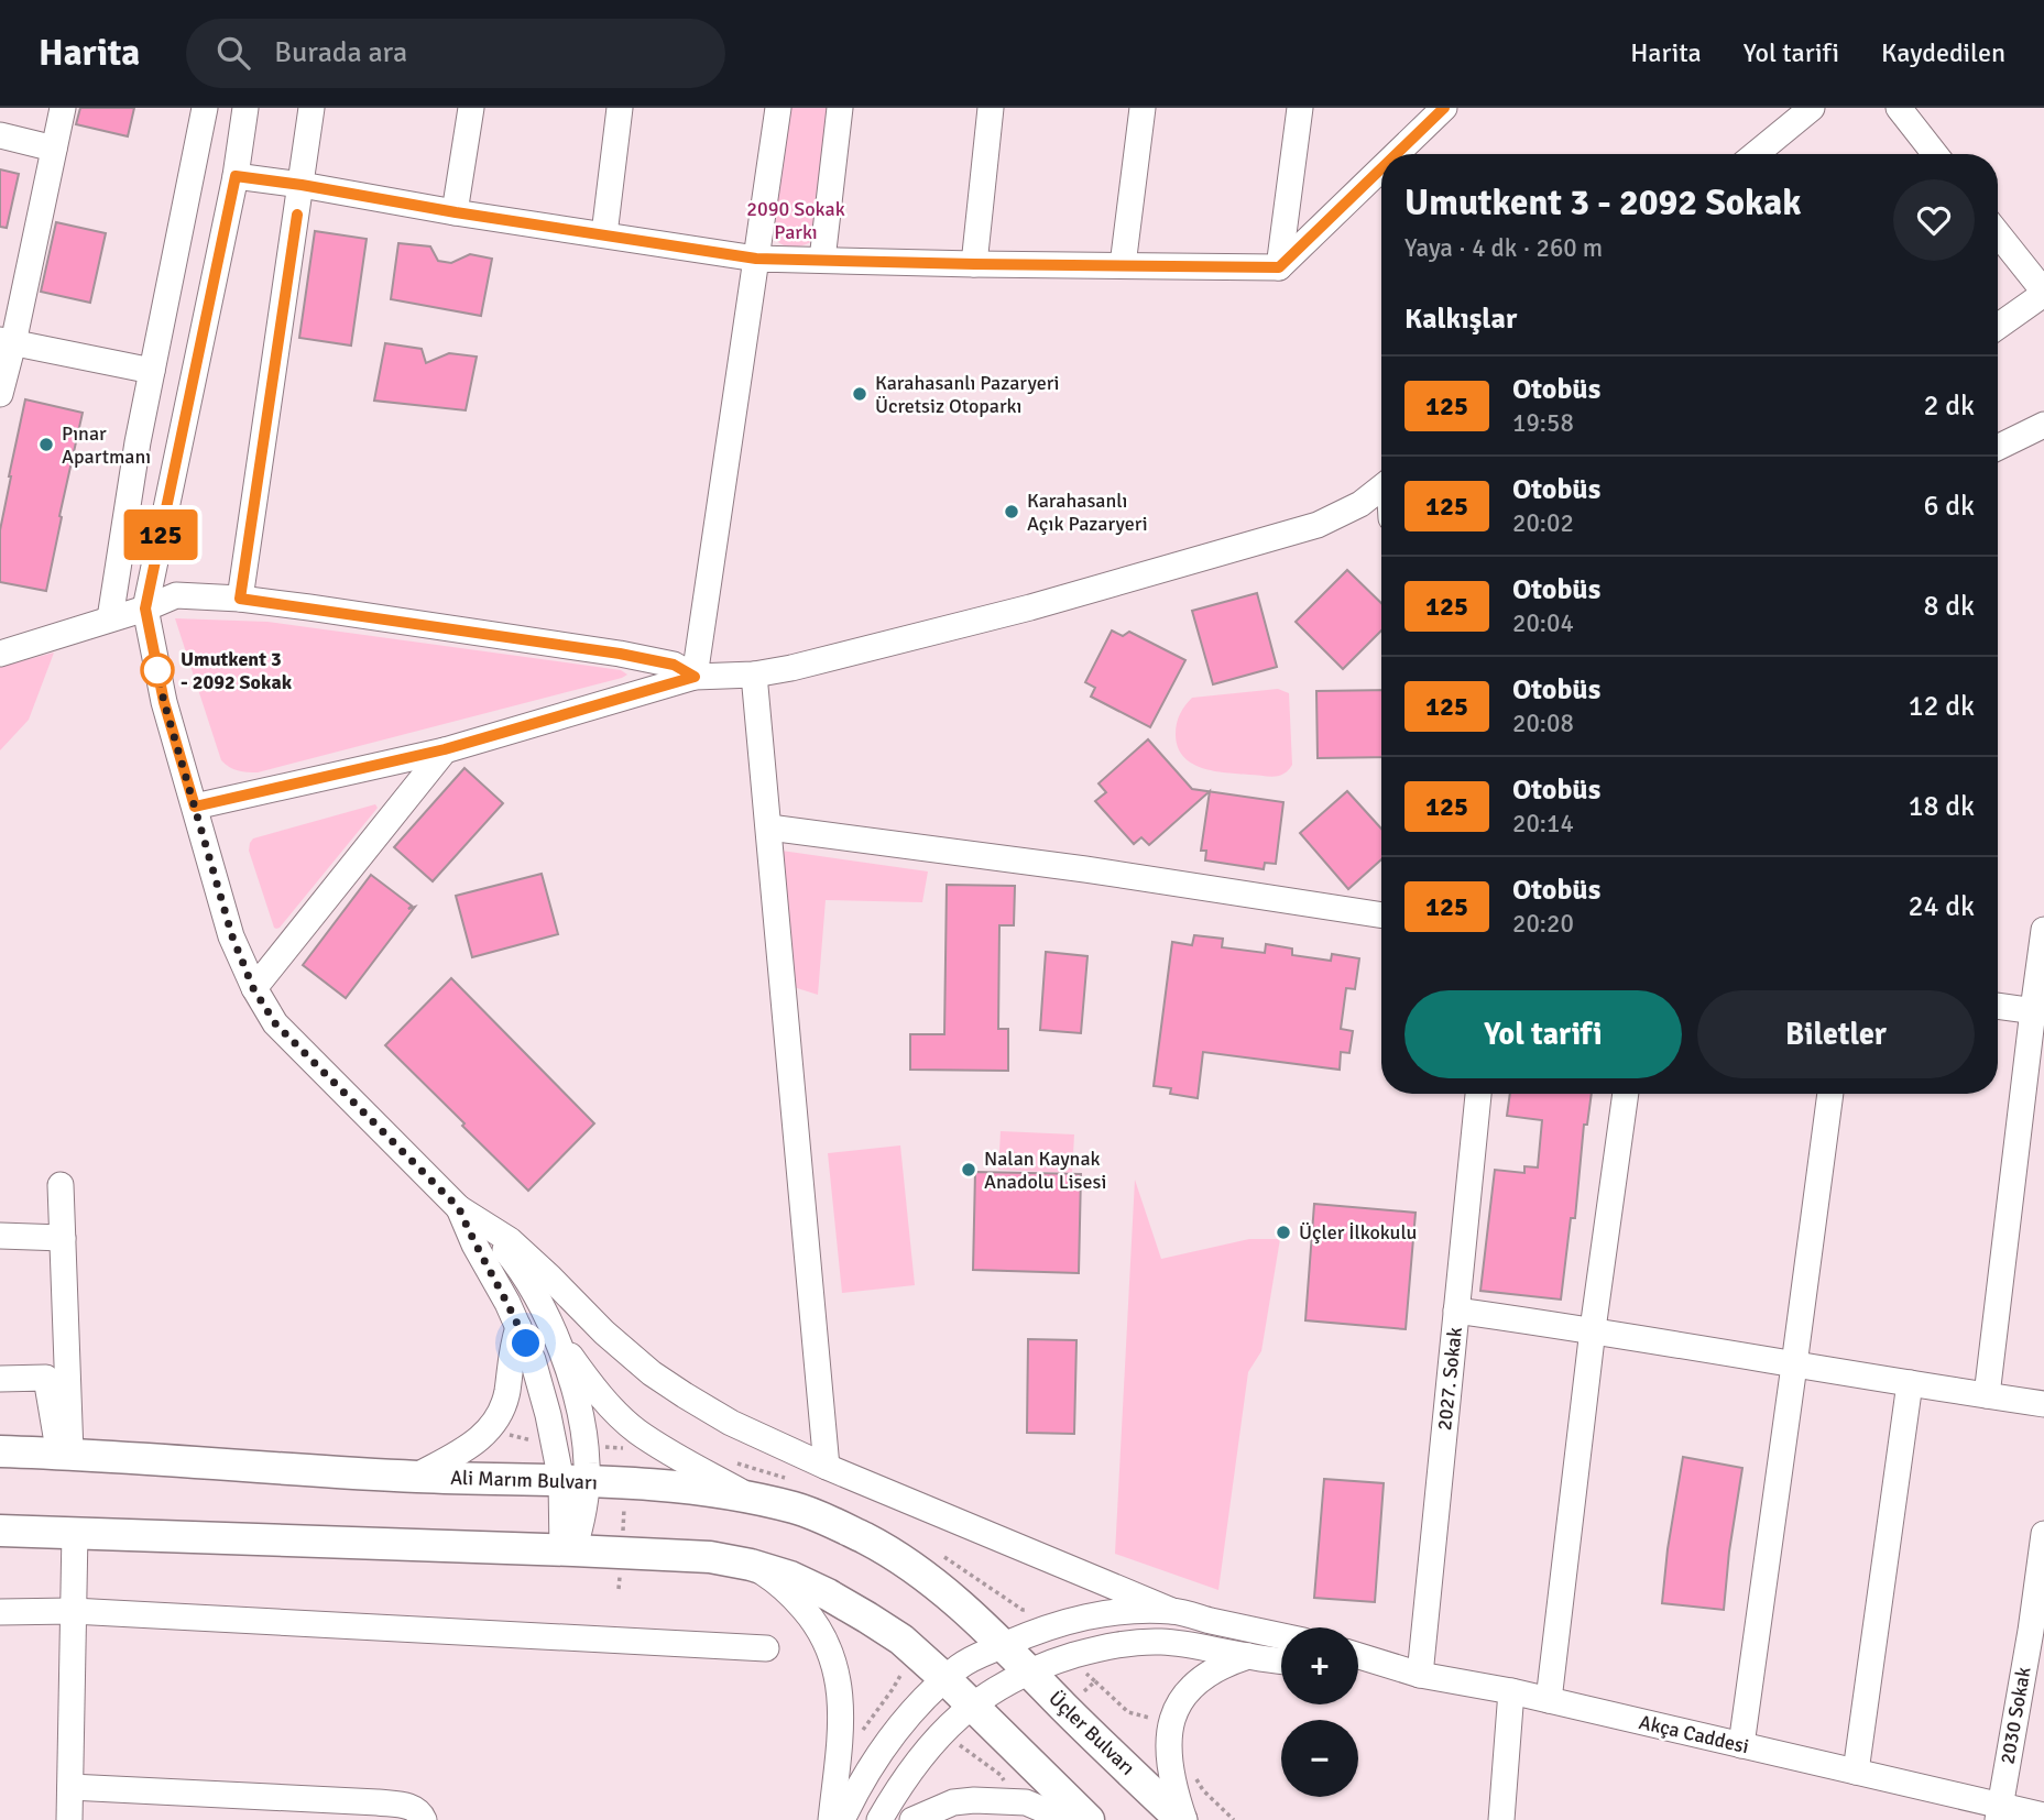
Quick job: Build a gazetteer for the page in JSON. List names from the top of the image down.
{
  "streets": {
    "main road": ["Ali Marım Bulvarı", "Üçler Bulvarı"],
    "street": ["2027. Sokak", "2030 Sokak", "Akça Caddesi"]
  },
  "crossings": [
    ["2027. Sokak", "Akça Caddesi"],
    ["Ali Marım Bulvarı", "Üçler Bulvarı"],
    ["2030 Sokak", "Akça Caddesi"]
  ],
  "parks": ["2090 Sokak Parkı"],
  "places": [
    "Karahasanlı Pazaryeri Ücretsiz Otoparkı",
    "Pınar Apartmanı",
    "Karahasanlı Açık Pazaryeri",
    "Umutkent 3 - 2092 Sokak",
    "Nalan Kaynak Anadolu Lisesi",
    "Üçler İlkokulu"
  ],
  "lines": ["bus line 125"],
  "page": {
    "header": "Harita",
    "search": "Burada ara",
    "nav": ["Harita", "Yol tarifi", "Kaydedilen"],
    "on_map": "125",
    "heading": [
      ["Umutkent 3 - 2092 Sokak", "Yaya · 4 dk · 260 m"],
      "Kalkışlar"
    ],
    "list": [
      {
        "mark": "125",
        "name": "Otobüs",
        "note": "19:58",
        "value": "2 dk"
      },
      {
        "mark": "125",
        "name": "Otobüs",
        "note": "20:02",
        "value": "6 dk"
      },
      {
        "mark": "125",
        "name": "Otobüs",
        "note": "20:04",
        "value": "8 dk"
      },
      {
        "mark": "125",
        "name": "Otobüs",
        "note": "20:08",
        "value": "12 dk"
      },
      {
        "mark": "125",
        "name": "Otobüs",
        "note": "20:14",
        "value": "18 dk"
      },
      {
        "mark": "125",
        "name": "Otobüs",
        "note": "20:20",
        "value": "24 dk"
      }
    ],
    "buttons": ["Yol tarifi", "Biletler"],
    "map_buttons": ["+", "−"]
  }
}
